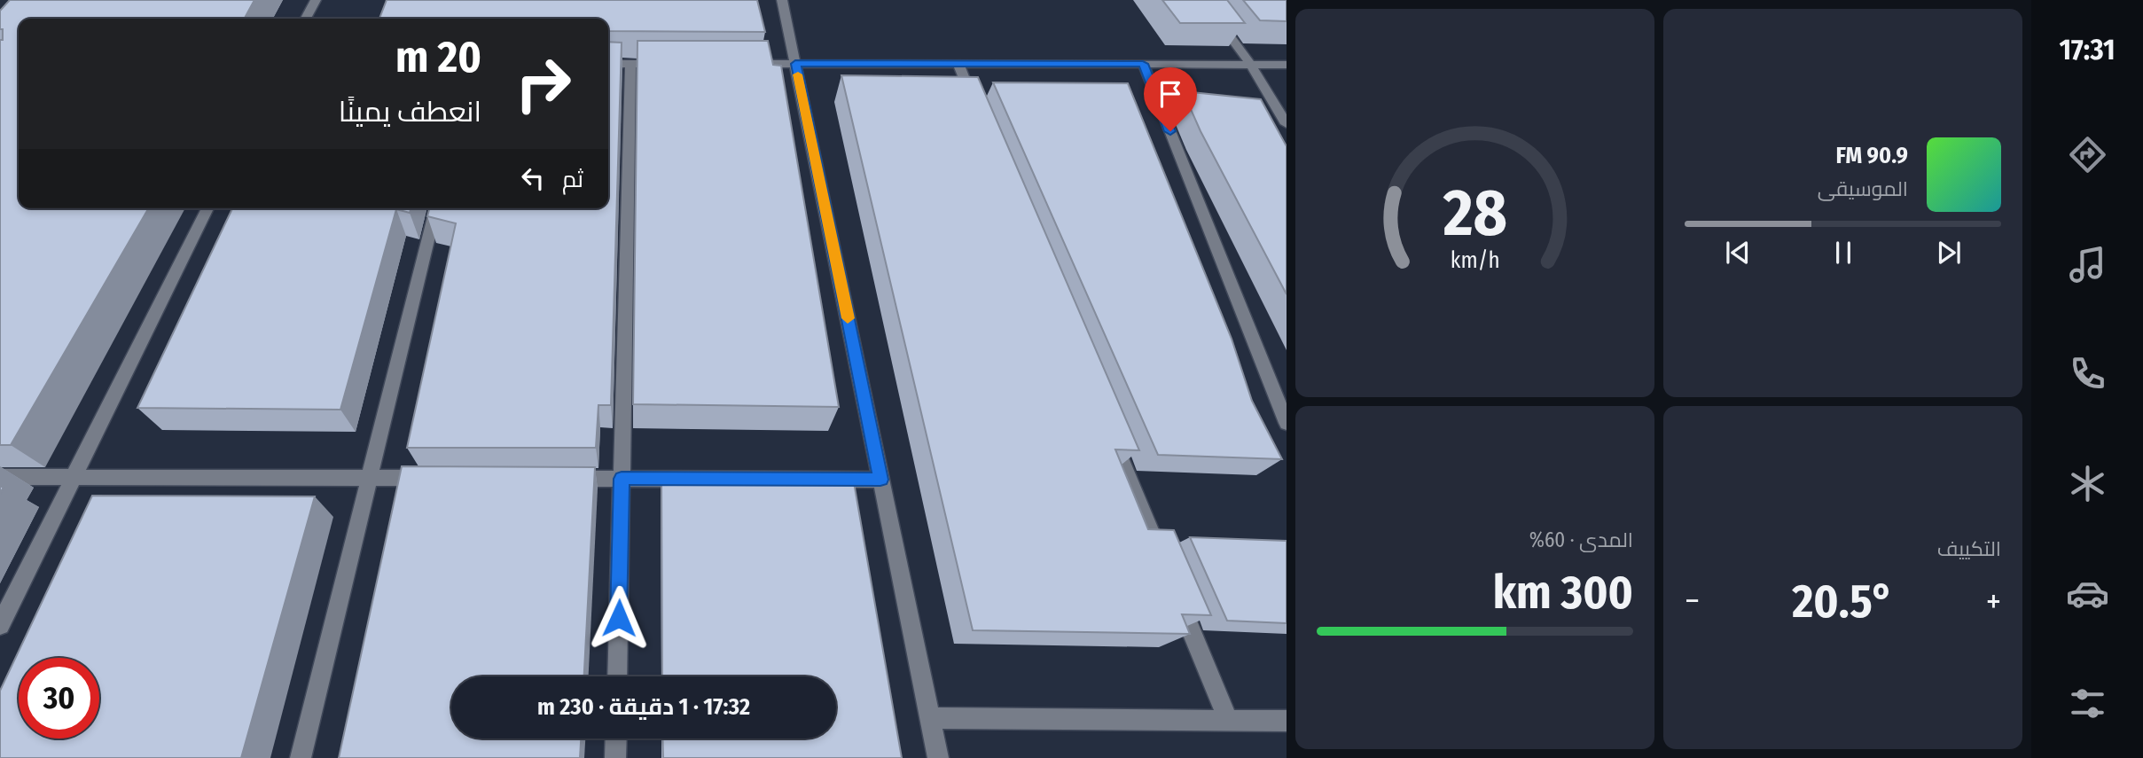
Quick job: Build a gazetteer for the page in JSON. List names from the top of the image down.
{
  "page": {
    "tabs": "17:31",
    "turn": ["20 m", "انعطف يمينًا"],
    "song": ["90.9 FM", "الموسيقى"],
    "then": "ثم",
    "tile": [
      "التكييف",
      ["المدى · 60%", "300 km"]
    ],
    "heat": ["−", "20.5°", "+"],
    "limit": "30",
    "trip": "17:32 · 1 دقيقة · 230 m",
    "gauge": ["28", "km/h"]
  }
}
